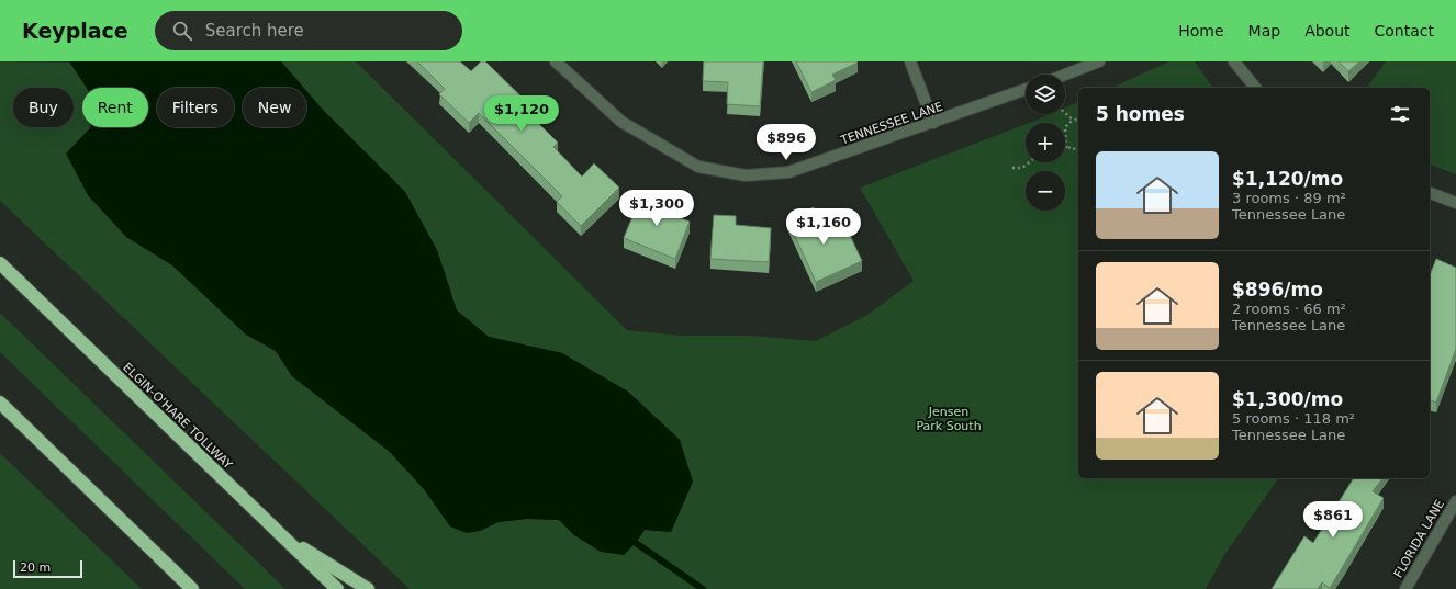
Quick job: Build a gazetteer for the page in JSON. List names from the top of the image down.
{
  "streets": {
    "highway": ["ELGIN-O'HARE TOLLWAY"],
    "street": ["TENNESSEE LANE", "FLORIDA LANE"]
  },
  "parks": ["Jensen Park South"],
  "scale_bar": "20 m",
  "page": {
    "header": "Keyplace",
    "search": "Search here",
    "nav": [
      "Home",
      "Map",
      "About",
      "Contact"
    ],
    "map_buttons": ["+", "−"],
    "chip": [
      "Buy",
      "Rent",
      "Filters",
      "New"
    ],
    "heading": "5 homes",
    "price": [
      "$1,120",
      "$896",
      "$1,300",
      "$1,160",
      "$861"
    ],
    "list": [
      {
        "name": "$1,120/mo",
        "note": "3 rooms · 89 m² · Tennessee Lane"
      },
      {
        "name": "$896/mo",
        "note": "2 rooms · 66 m² · Tennessee Lane"
      },
      {
        "name": "$1,300/mo",
        "note": "5 rooms · 118 m² · Tennessee Lane"
      }
    ],
    "scale": "20 m"
  }
}
